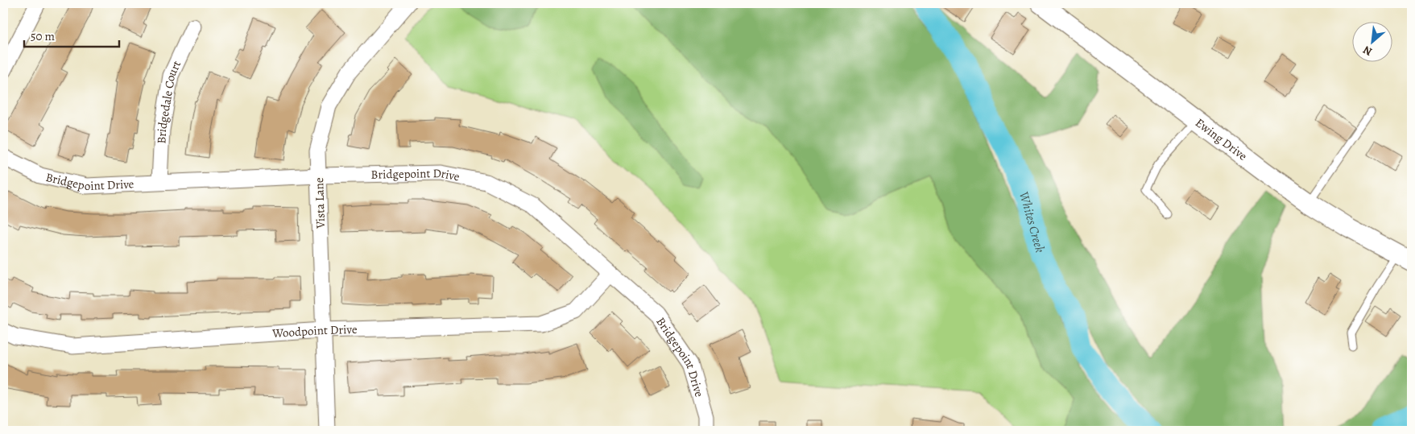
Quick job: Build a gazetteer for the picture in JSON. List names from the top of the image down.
{
  "streets": {
    "street": [
      "Bridgedale Court",
      "Ewing Drive",
      "Bridgepoint Drive",
      "Vista Lane",
      "Woodpoint Drive"
    ]
  },
  "crossings": [
    ["Bridgedale Court", "Bridgepoint Drive"],
    ["Bridgepoint Drive", "Vista Lane"],
    ["Bridgepoint Drive", "Woodpoint Drive"],
    ["Vista Lane", "Woodpoint Drive"]
  ],
  "water": ["Whites Creek"],
  "scale_bar": "50 m",
  "north": "bottom left"
}
